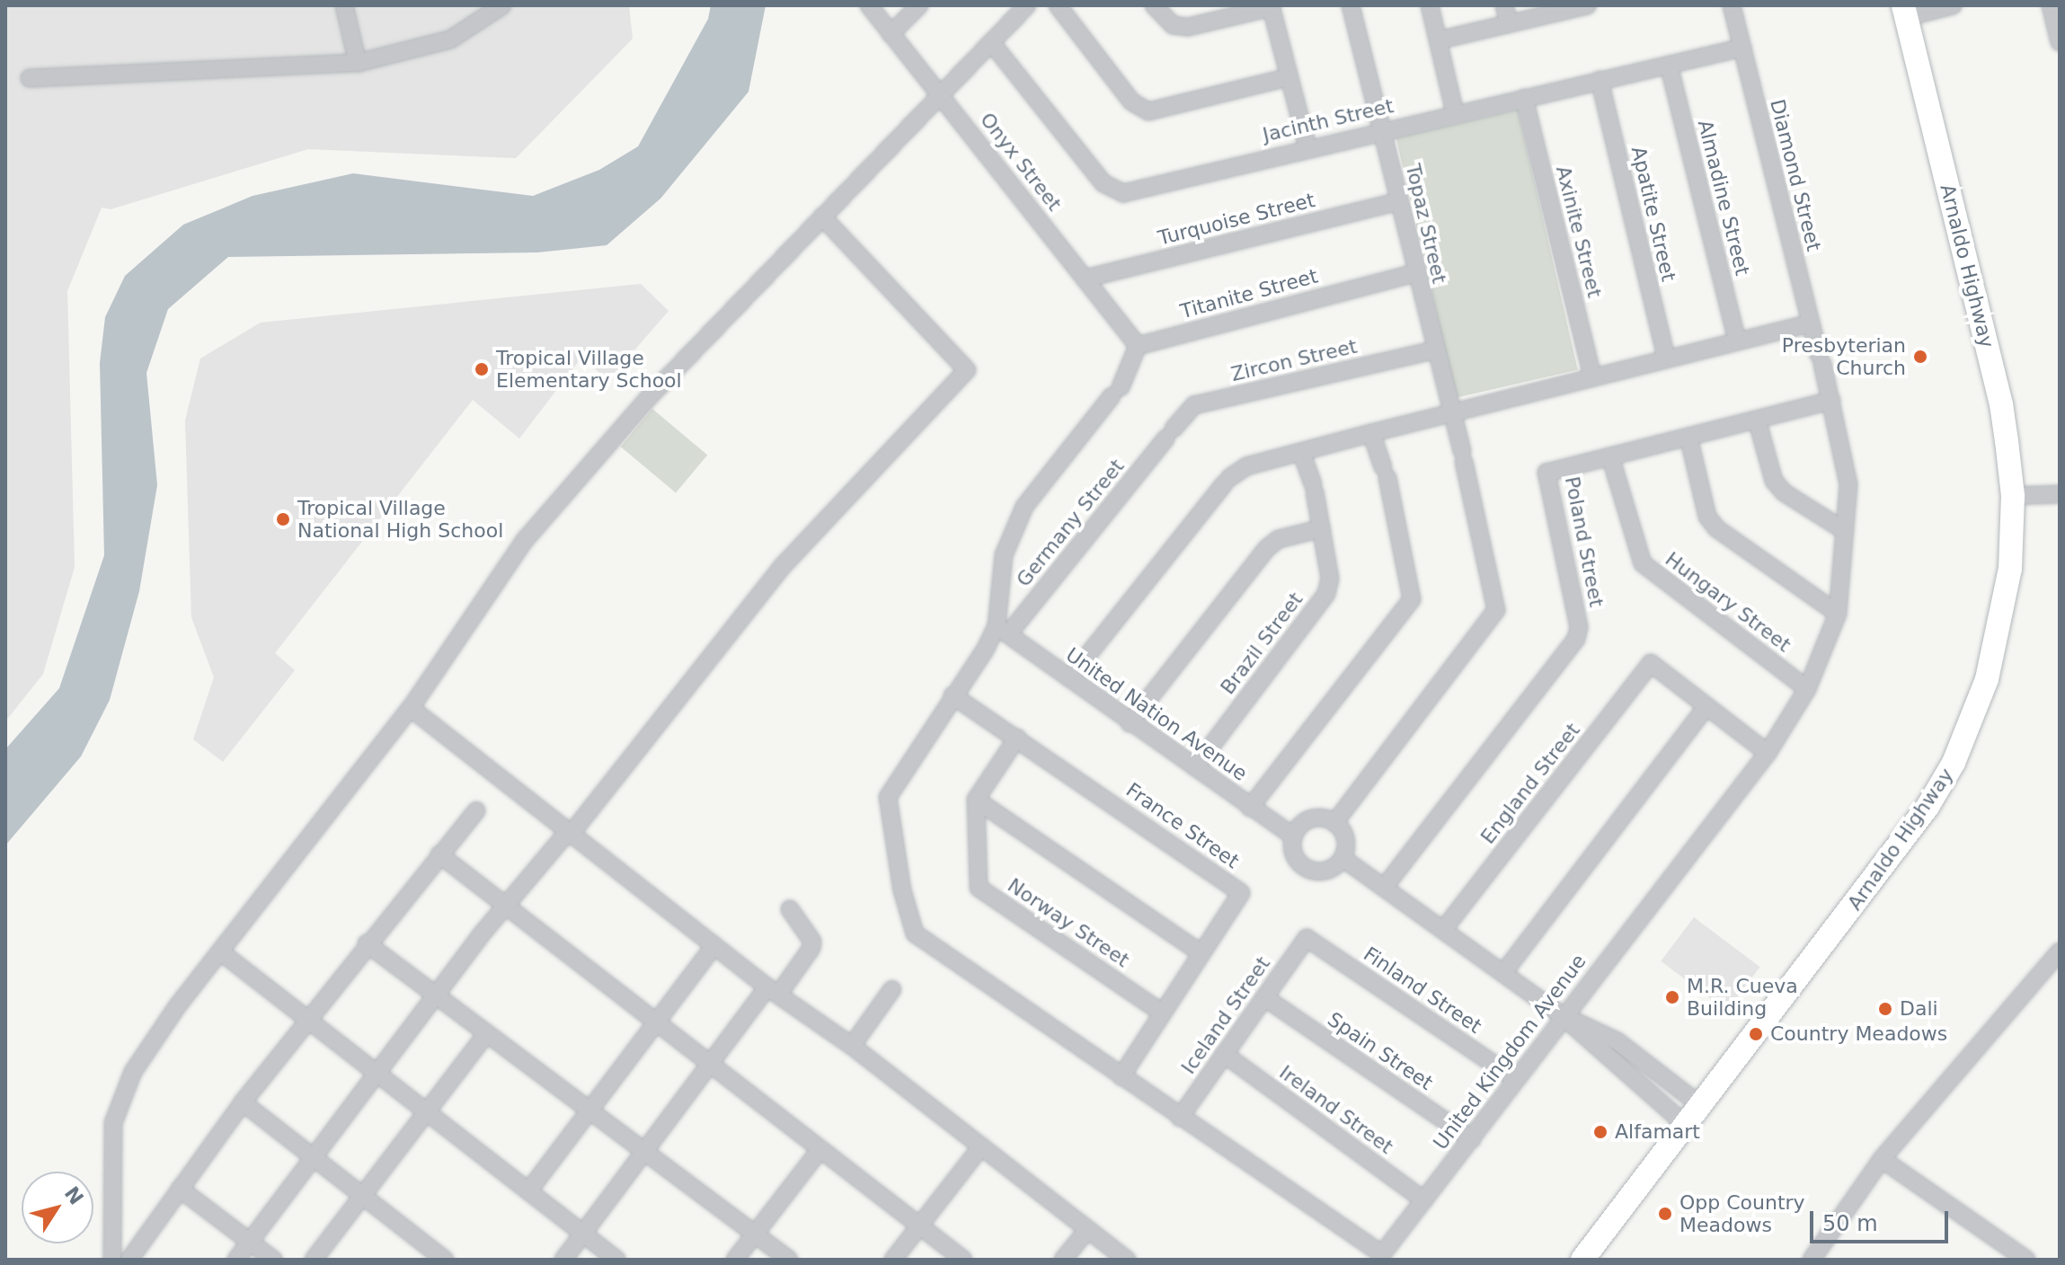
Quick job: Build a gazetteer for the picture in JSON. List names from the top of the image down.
{
  "streets": {
    "main road": ["Arnaldo Highway"],
    "street": [
      "Jacinth Street",
      "Onyx Street",
      "Diamond Street",
      "Almadine Street",
      "Apatite Street",
      "Turquoise Street",
      "Topaz Street",
      "Axinite Street",
      "Titanite Street",
      "Zircon Street",
      "Germany Street",
      "Poland Street",
      "Hungary Street",
      "Brazil Street",
      "United Nation Avenue",
      "England Street",
      "France Street",
      "Norway Street",
      "Finland Street",
      "Iceland Street",
      "Spain Street",
      "United Kingdom Avenue",
      "Ireland Street"
    ]
  },
  "crossings": [
    ["Jacinth Street", "Diamond Street"],
    ["Jacinth Street", "Almadine Street"],
    ["Jacinth Street", "Apatite Street"],
    ["Jacinth Street", "Topaz Street"],
    ["Jacinth Street", "Axinite Street"],
    ["Onyx Street", "Turquoise Street"],
    ["Onyx Street", "Titanite Street"],
    ["Diamond Street", "United Kingdom Avenue"],
    ["Turquoise Street", "Topaz Street"],
    ["Topaz Street", "Titanite Street"],
    ["Topaz Street", "Zircon Street"],
    ["Topaz Street", "United Nation Avenue"],
    ["Zircon Street", "Germany Street"],
    ["Germany Street", "United Nation Avenue"],
    ["Germany Street", "France Street"],
    ["Germany Street", "United Kingdom Avenue"],
    ["Poland Street", "Hungary Street"],
    ["Poland Street", "United Kingdom Avenue"],
    ["Hungary Street", "United Kingdom Avenue"],
    ["Brazil Street", "United Nation Avenue"],
    ["France Street", "Norway Street"],
    ["France Street", "United Kingdom Avenue"],
    ["Finland Street", "Iceland Street"],
    ["Finland Street", "United Kingdom Avenue"],
    ["Iceland Street", "Spain Street"],
    ["Iceland Street", "United Kingdom Avenue"],
    ["Iceland Street", "Ireland Street"],
    ["Spain Street", "United Kingdom Avenue"],
    ["United Kingdom Avenue", "Ireland Street"]
  ],
  "places": [
    "Presbyterian Church",
    "Tropical Village Elementary School",
    "Tropical Village National High School",
    "M.R. Cueva Building",
    "Dali",
    "Country Meadows",
    "Alfamart",
    "Opp Country Meadows"
  ],
  "scale_bar": "50 m",
  "north": "top right"
}
